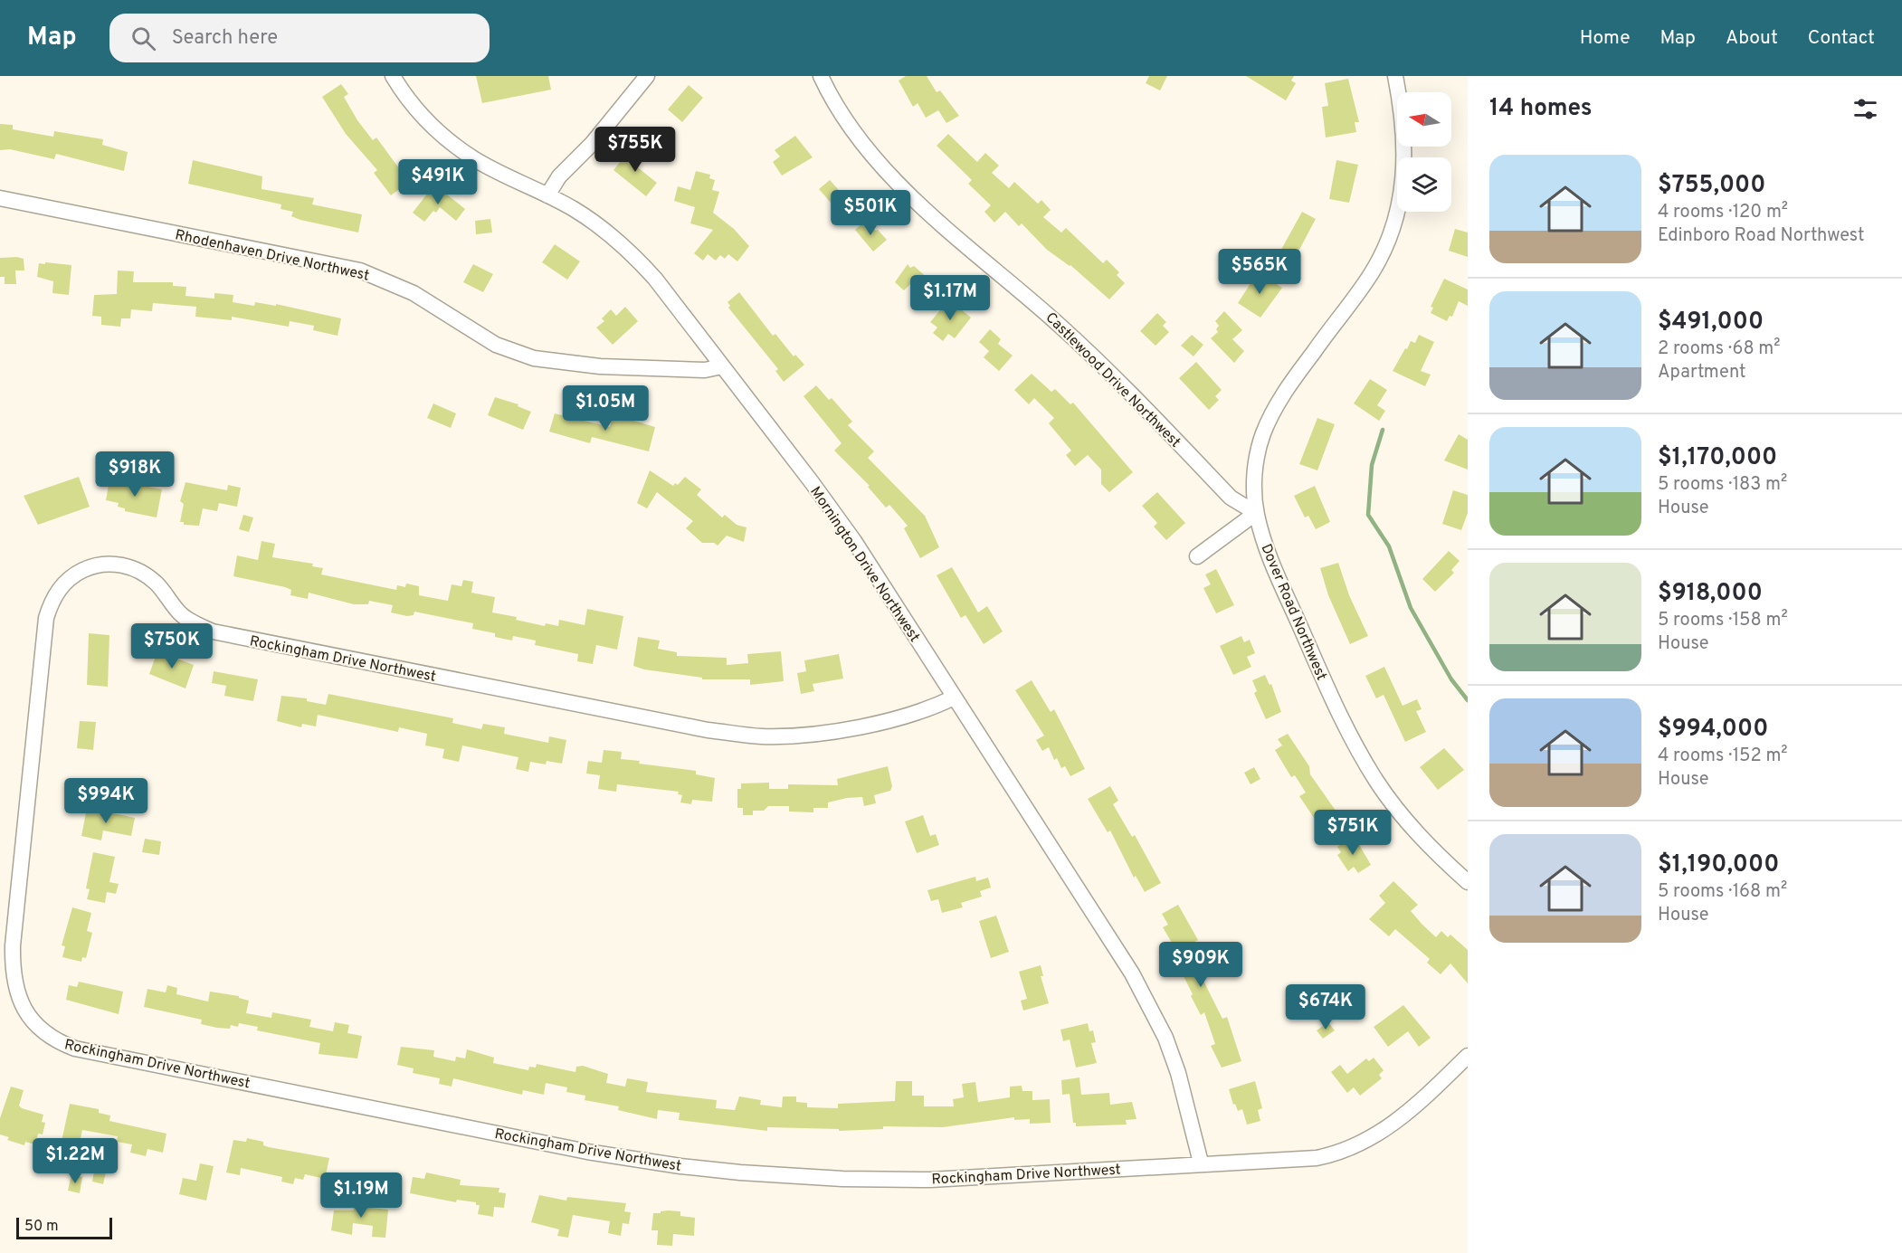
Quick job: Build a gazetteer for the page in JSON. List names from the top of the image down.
{
  "streets": {
    "street": [
      "Rhodenhaven Drive Northwest",
      "Castlewood Drive Northwest",
      "Mornington Drive Northwest",
      "Dover Road Northwest",
      "Rockingham Drive Northwest"
    ]
  },
  "crossings": [
    ["Rhodenhaven Drive Northwest", "Mornington Drive Northwest"],
    ["Castlewood Drive Northwest", "Dover Road Northwest"],
    ["Mornington Drive Northwest", "Rockingham Drive Northwest"]
  ],
  "scale_bar": "50 m",
  "north": "left",
  "page": {
    "header": "Map",
    "search": "Search here",
    "nav": [
      "Home",
      "Map",
      "About",
      "Contact"
    ],
    "heading": "14 homes",
    "price": [
      "$755K",
      "$491K",
      "$501K",
      "$565K",
      "$1.17M",
      "$1.05M",
      "$918K",
      "$750K",
      "$994K",
      "$751K",
      "$909K",
      "$674K",
      "$1.22M",
      "$1.19M"
    ],
    "list": [
      {
        "name": "$755,000",
        "note": "4 rooms · 120 m² · Edinboro Road Northwest"
      },
      {
        "name": "$491,000",
        "note": "2 rooms · 68 m² · Apartment"
      },
      {
        "name": "$1,170,000",
        "note": "5 rooms · 183 m² · House"
      },
      {
        "name": "$918,000",
        "note": "5 rooms · 158 m² · House"
      },
      {
        "name": "$994,000",
        "note": "4 rooms · 152 m² · House"
      },
      {
        "name": "$1,190,000",
        "note": "5 rooms · 168 m² · House"
      }
    ],
    "scale": "50 m"
  }
}
